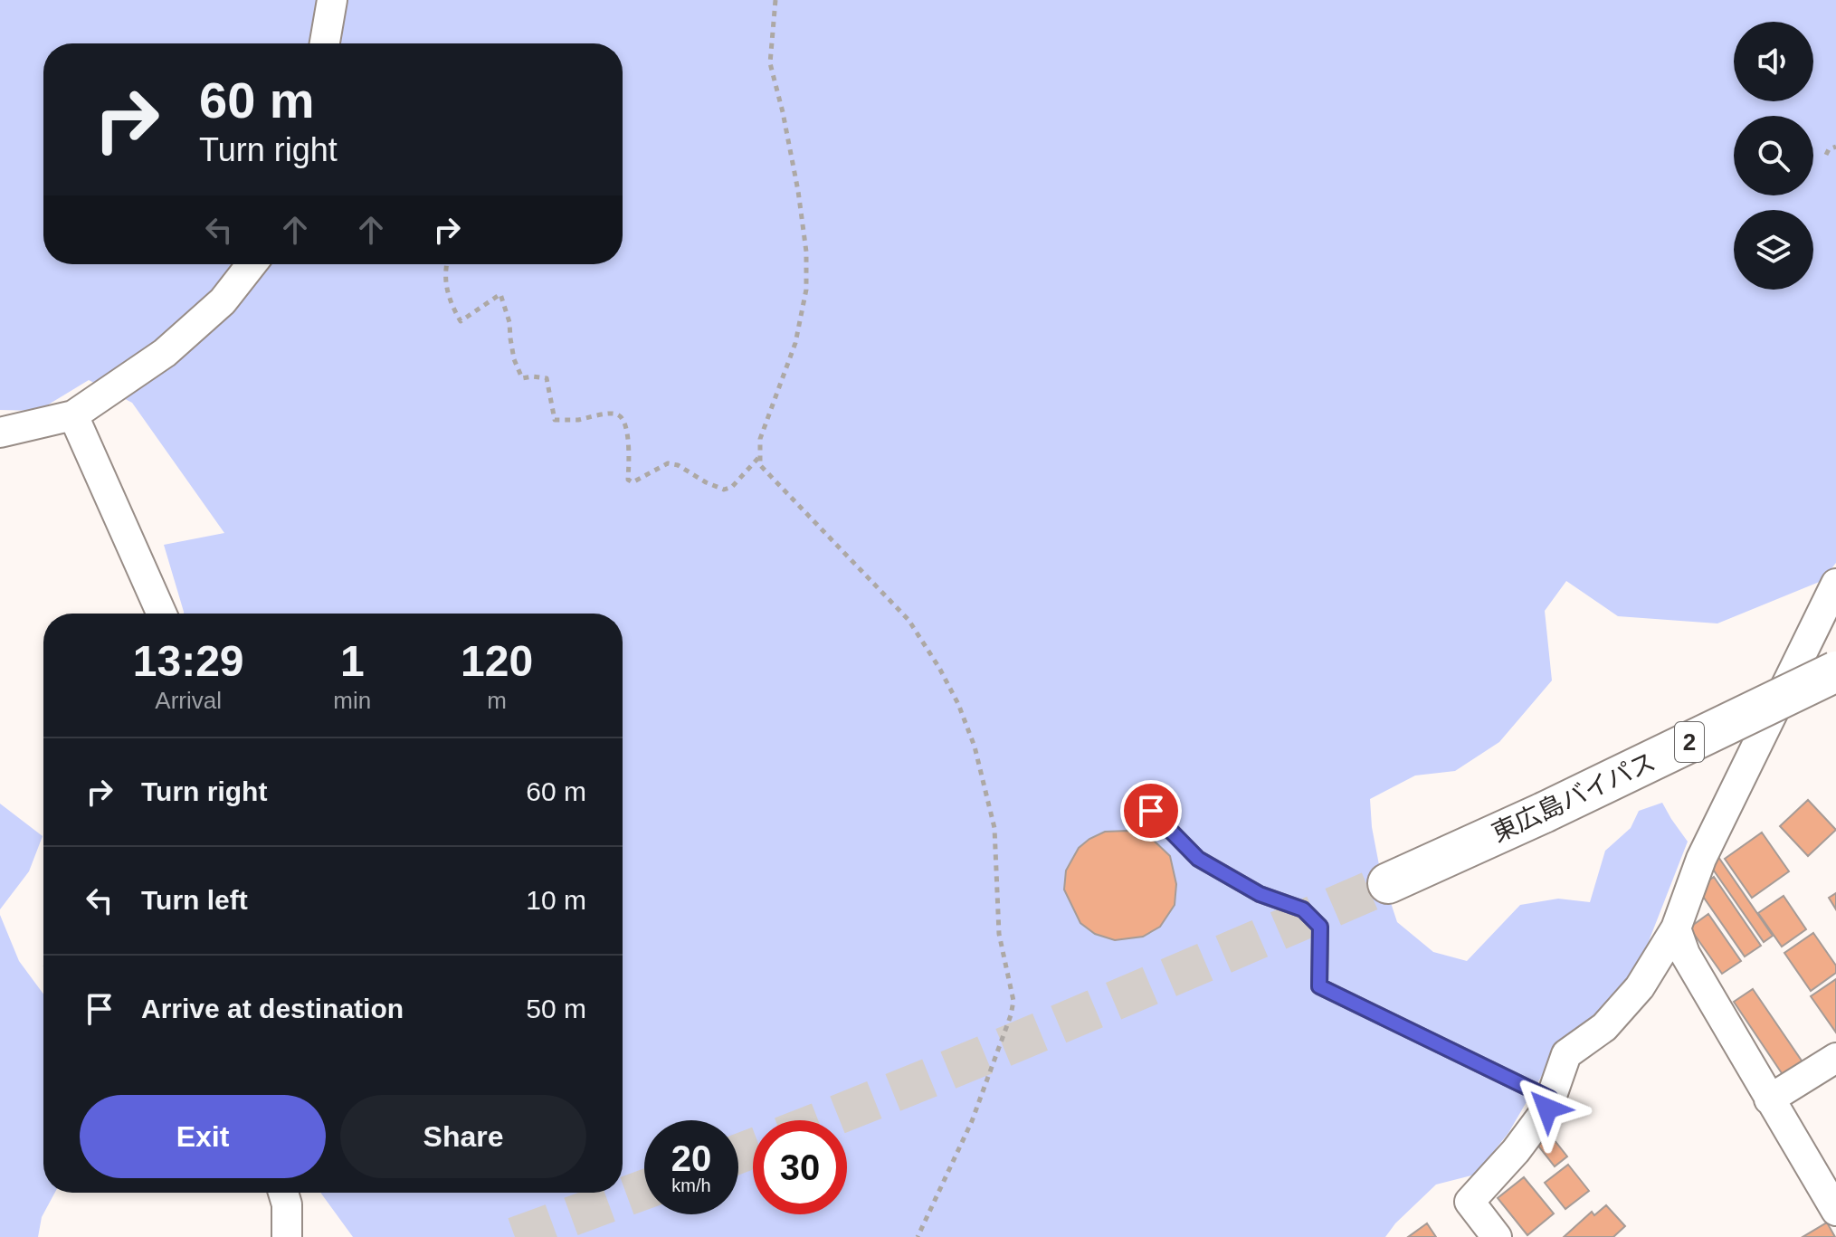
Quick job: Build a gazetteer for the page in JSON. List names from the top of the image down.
{
  "streets": {
    "highway": ["2", "東広島バイパス"]
  },
  "page": {
    "turn": ["60 m", "Turn right"],
    "eta": [
      "13:29",
      "Arrival",
      "1",
      "min",
      "120",
      "m"
    ],
    "list": [
      {
        "name": "Turn right",
        "value": "60 m"
      },
      {
        "name": "Turn left",
        "value": "10 m"
      },
      {
        "name": "Arrive at destination",
        "value": "50 m"
      }
    ],
    "buttons": ["Exit", "Share"],
    "speed": "20 km/h",
    "limit": "30"
  }
}
